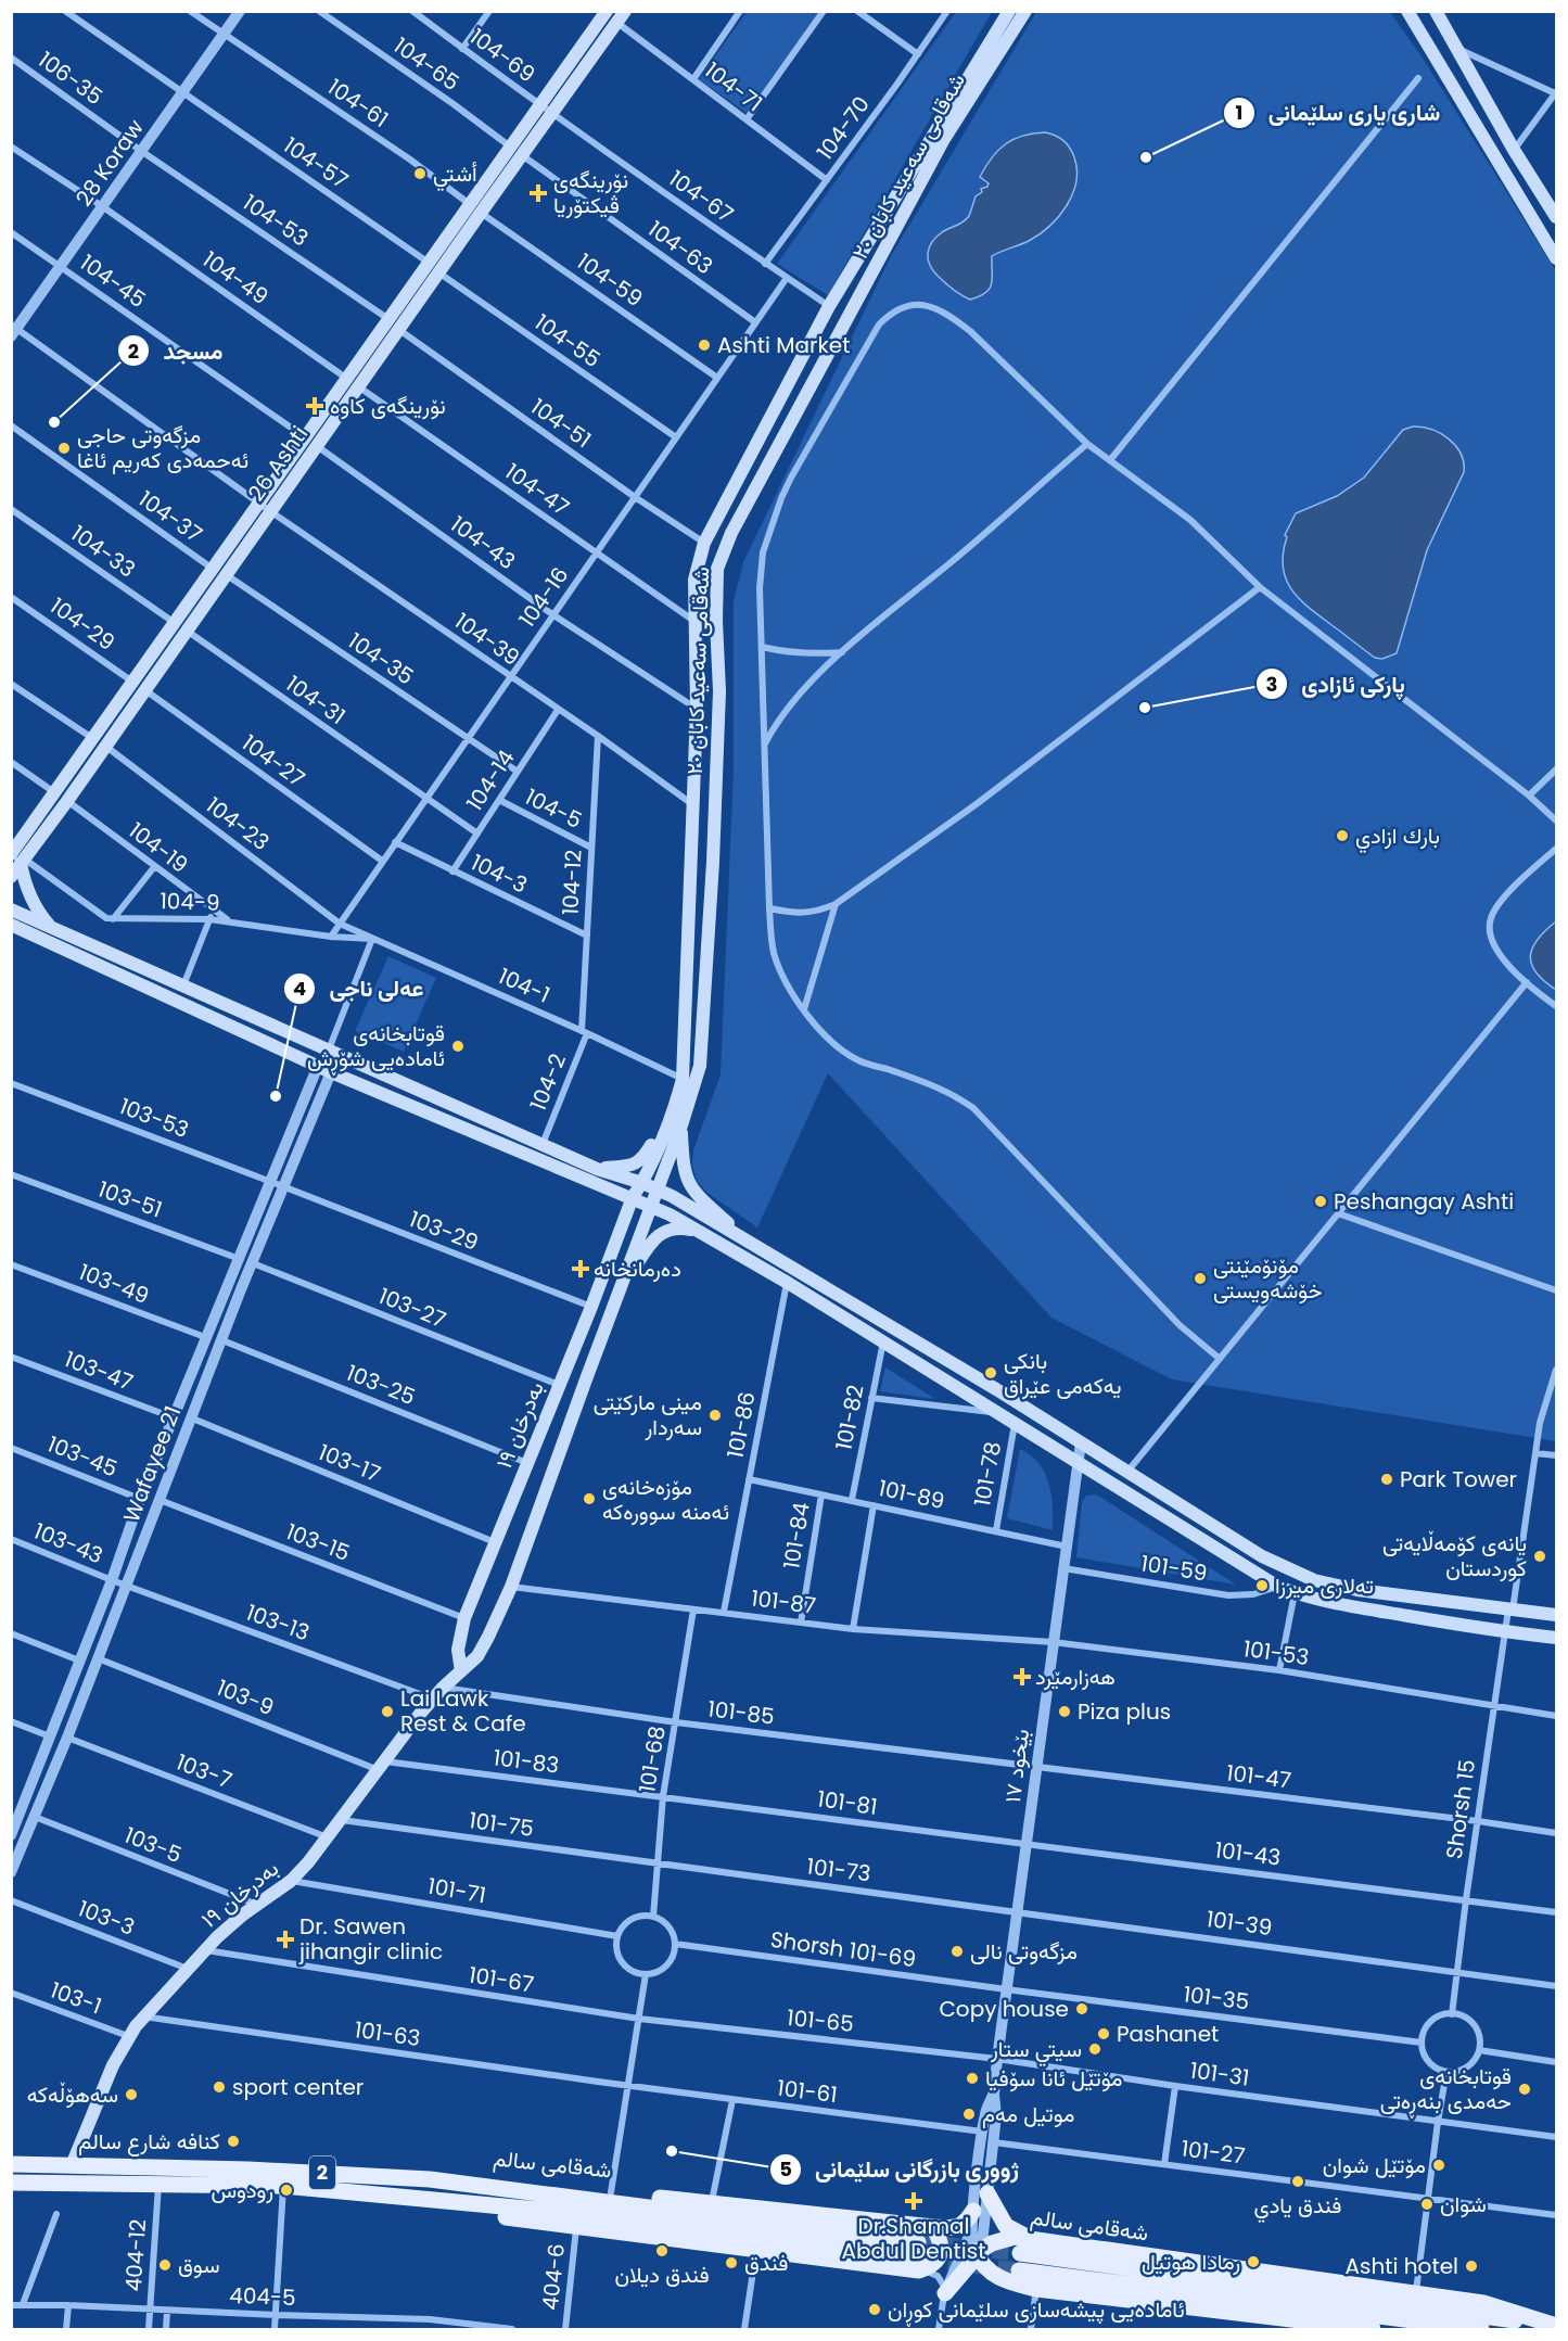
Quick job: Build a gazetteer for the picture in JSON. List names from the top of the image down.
{
  "streets": {
    "main road": [
      "شەقامی سەعید کابان ٢٠",
      "26 Ashti",
      "بەدرخان ١٩",
      "شەقامی سالم",
      "2"
    ],
    "street": [
      "104-69",
      "104-65",
      "106-35",
      "104-71",
      "104-61",
      "104-70",
      "28 Koraw",
      "104-57",
      "104-67",
      "104-53",
      "104-63",
      "104-49",
      "104-59",
      "104-45",
      "104-55",
      "104-51",
      "104-47",
      "104-37",
      "104-43",
      "104-33",
      "104-16",
      "104-29",
      "104-39",
      "104-35",
      "104-31",
      "104-27",
      "104-14",
      "104-5",
      "104-23",
      "104-19",
      "104-3",
      "104-12",
      "104-9",
      "104-1",
      "104-2",
      "103-53",
      "103-51",
      "103-29",
      "103-49",
      "103-27",
      "103-47",
      "103-25",
      "101-82",
      "101-86",
      "103-45",
      "103-17",
      "Wafayee 21",
      "101-78",
      "101-89",
      "101-84",
      "103-15",
      "103-43",
      "101-59",
      "101-87",
      "103-13",
      "101-53",
      "103-9",
      "101-85",
      "101-68",
      "101-83",
      "بێخود ١٧",
      "103-7",
      "101-47",
      "101-81",
      "Shorsh 15",
      "101-75",
      "103-5",
      "101-43",
      "101-73",
      "101-71",
      "103-3",
      "101-39",
      "Shorsh 101-69",
      "101-67",
      "103-1",
      "101-35",
      "101-65",
      "101-63",
      "101-31",
      "101-61",
      "101-27",
      "404-12",
      "404-6",
      "404-5"
    ]
  },
  "crossings": [
    ["104-69", "104-67"],
    ["104-69", "26 Ashti"],
    ["104-65", "104-63"],
    ["104-65", "26 Ashti"],
    ["106-35", "28 Koraw"],
    ["106-35", "104-53"],
    ["104-71", "104-70"],
    ["104-71", "26 Ashti"],
    ["104-61", "28 Koraw"],
    ["104-61", "104-59"],
    ["104-61", "26 Ashti"],
    ["104-70", "104-67"],
    ["28 Koraw", "104-57"],
    ["28 Koraw", "104-53"],
    ["28 Koraw", "104-49"],
    ["28 Koraw", "104-45"],
    ["28 Koraw", "104-39"],
    ["104-57", "104-55"],
    ["104-57", "26 Ashti"],
    ["شەقامی سەعید کابان ٢٠", "104-67"],
    ["شەقامی سەعید کابان ٢٠", "104-51"],
    ["شەقامی سەعید کابان ٢٠", "104-47"],
    ["شەقامی سەعید کابان ٢٠", "104-43"],
    ["شەقامی سەعید کابان ٢٠", "104-39"],
    ["شەقامی سەعید کابان ٢٠", "104-1"],
    ["شەقامی سەعید کابان ٢٠", "بەدرخان ١٩"],
    ["104-67", "26 Ashti"],
    ["104-67", "104-16"],
    ["104-53", "26 Ashti"],
    ["104-63", "26 Ashti"],
    ["104-63", "104-16"],
    ["104-49", "26 Ashti"],
    ["104-49", "104-47"],
    ["104-59", "26 Ashti"],
    ["104-59", "104-16"],
    ["104-45", "26 Ashti"],
    ["104-45", "104-43"],
    ["104-55", "26 Ashti"],
    ["104-55", "104-16"],
    ["104-51", "26 Ashti"],
    ["104-51", "104-16"],
    ["26 Ashti", "104-47"],
    ["26 Ashti", "104-37"],
    ["26 Ashti", "104-43"],
    ["26 Ashti", "104-33"],
    ["26 Ashti", "104-29"],
    ["26 Ashti", "104-39"],
    ["26 Ashti", "104-35"],
    ["26 Ashti", "104-31"],
    ["26 Ashti", "104-27"],
    ["26 Ashti", "104-23"],
    ["26 Ashti", "104-19"],
    ["104-47", "104-16"],
    ["104-43", "104-16"],
    ["104-33", "104-31"],
    ["104-16", "104-39"],
    ["104-16", "104-35"],
    ["104-16", "104-31"],
    ["104-16", "104-27"],
    ["104-16", "104-23"],
    ["104-16", "104-3"],
    ["104-16", "104-9"],
    ["104-39", "104-14"],
    ["104-39", "104-12"],
    ["104-35", "104-14"],
    ["104-31", "104-14"],
    ["104-14", "104-5"],
    ["104-14", "104-3"],
    ["104-5", "104-12"],
    ["104-23", "104-1"],
    ["104-19", "104-9"],
    ["104-3", "104-12"],
    ["104-12", "104-1"],
    ["104-12", "104-2"],
    ["104-9", "104-1"],
    ["104-1", "104-2"],
    ["103-53", "103-29"],
    ["103-53", "Wafayee 21"],
    ["103-51", "Wafayee 21"],
    ["103-29", "بەدرخان ١٩"],
    ["103-29", "Wafayee 21"],
    ["103-49", "Wafayee 21"],
    ["103-27", "بەدرخان ١٩"],
    ["103-27", "Wafayee 21"],
    ["103-47", "Wafayee 21"],
    ["103-25", "بەدرخان ١٩"],
    ["103-25", "Wafayee 21"],
    ["101-82", "101-89"],
    ["بەدرخان ١٩", "103-17"],
    ["بەدرخان ١٩", "103-15"],
    ["بەدرخان ١٩", "101-87"],
    ["بەدرخان ١٩", "103-13"],
    ["بەدرخان ١٩", "103-9"],
    ["بەدرخان ١٩", "101-85"],
    ["بەدرخان ١٩", "101-83"],
    ["بەدرخان ١٩", "103-7"],
    ["بەدرخان ١٩", "101-75"],
    ["بەدرخان ١٩", "103-5"],
    ["بەدرخان ١٩", "101-71"],
    ["بەدرخان ١٩", "103-3"],
    ["بەدرخان ١٩", "101-67"],
    ["بەدرخان ١٩", "103-1"],
    ["بەدرخان ١٩", "101-63"],
    ["بەدرخان ١٩", "شەقامی سالم"],
    ["101-86", "101-89"],
    ["101-86", "101-87"],
    ["103-45", "Wafayee 21"],
    ["103-17", "Wafayee 21"],
    ["Wafayee 21", "103-15"],
    ["Wafayee 21", "103-43"],
    ["Wafayee 21", "103-13"],
    ["Wafayee 21", "103-9"],
    ["Wafayee 21", "103-7"],
    ["Wafayee 21", "103-5"],
    ["101-78", "101-89"],
    ["101-89", "101-84"],
    ["101-89", "بێخود ١٧"],
    ["101-84", "101-87"],
    ["103-43", "103-13"],
    ["101-59", "بێخود ١٧"],
    ["101-87", "101-53"],
    ["101-87", "101-68"],
    ["101-87", "بێخود ١٧"],
    ["101-53", "بێخود ١٧"],
    ["101-53", "Shorsh 15"],
    ["103-9", "101-83"],
    ["101-85", "101-68"],
    ["101-85", "بێخود ١٧"],
    ["101-85", "101-47"],
    ["101-68", "101-83"],
    ["101-68", "101-81"],
    ["101-68", "101-75"],
    ["101-68", "101-73"],
    ["101-68", "101-71"],
    ["101-68", "Shorsh 101-69"],
    ["101-83", "101-81"],
    ["بێخود ١٧", "101-47"],
    ["بێخود ١٧", "101-81"],
    ["بێخود ١٧", "101-43"],
    ["بێخود ١٧", "101-73"],
    ["بێخود ١٧", "101-39"],
    ["بێخود ١٧", "Shorsh 101-69"],
    ["بێخود ١٧", "101-35"],
    ["بێخود ١٧", "101-65"],
    ["بێخود ١٧", "101-31"],
    ["101-47", "Shorsh 15"],
    ["101-81", "101-43"],
    ["Shorsh 15", "101-43"],
    ["Shorsh 15", "101-39"],
    ["Shorsh 15", "101-35"],
    ["101-75", "101-73"],
    ["101-73", "101-39"],
    ["101-71", "Shorsh 101-69"],
    ["Shorsh 101-69", "101-35"],
    ["101-67", "101-65"],
    ["101-65", "101-31"],
    ["101-63", "101-61"],
    ["شەقامی سالم", "2"],
    ["2", "404-12"],
    ["404-12", "404-5"]
  ],
  "places": {
    "other": [
      "شاری یاری سلێمانی",
      "أشتي",
      "Ashti Market",
      "مسجد",
      "مزگەوتی حاجی ئەحمەدی کەریم ئاغا",
      "پارکی ئازادی",
      "بارك ازادي",
      "قوتابخانەی ئامادەیی شۆڕش",
      "عەلی ناجی",
      "Peshangay Ashti",
      "مۆنۆمێنتی خۆشەویستی",
      "بانکی یەکەمی عێراق",
      "مینی مارکێتی سەردار",
      "Park Tower",
      "مۆزەخانەی ئەمنە سوورەکە",
      "یانەی کۆمەڵایەتی کوردستان",
      "تەلاری میرزا",
      "Lai Lawk Rest & Cafe",
      "Piza plus",
      "مزگەوتی نالی",
      "Copy house",
      "Pashanet",
      "سيتي ستار",
      "مۆتێل ئانا سۆفیا",
      "sport center",
      "قوتابخانەی حەمدی بنەڕەتی",
      "سەهۆڵەکە",
      "موتیل مەم",
      "كنافه شارع سالم",
      "ژووری بازرگانی سلێمانی",
      "مۆتێل شوان",
      "فندق يادي",
      "رودوس",
      "شوان",
      "فندق ديلان",
      "رمادا هوتيل",
      "فندق",
      "سوق",
      "Ashti hotel",
      "ئامادەیی پیشەسازی سلێمانی کوڕان"
    ],
    "health": [
      "نۆرینگەی ڤیکتۆریا",
      "نۆرینگەی کاوە",
      "دەرمانخانە",
      "هەزارمێرد",
      "Dr. Sawen jihangir clinic",
      "Dr.Shamal Abdul Dentist"
    ]
  }
}
